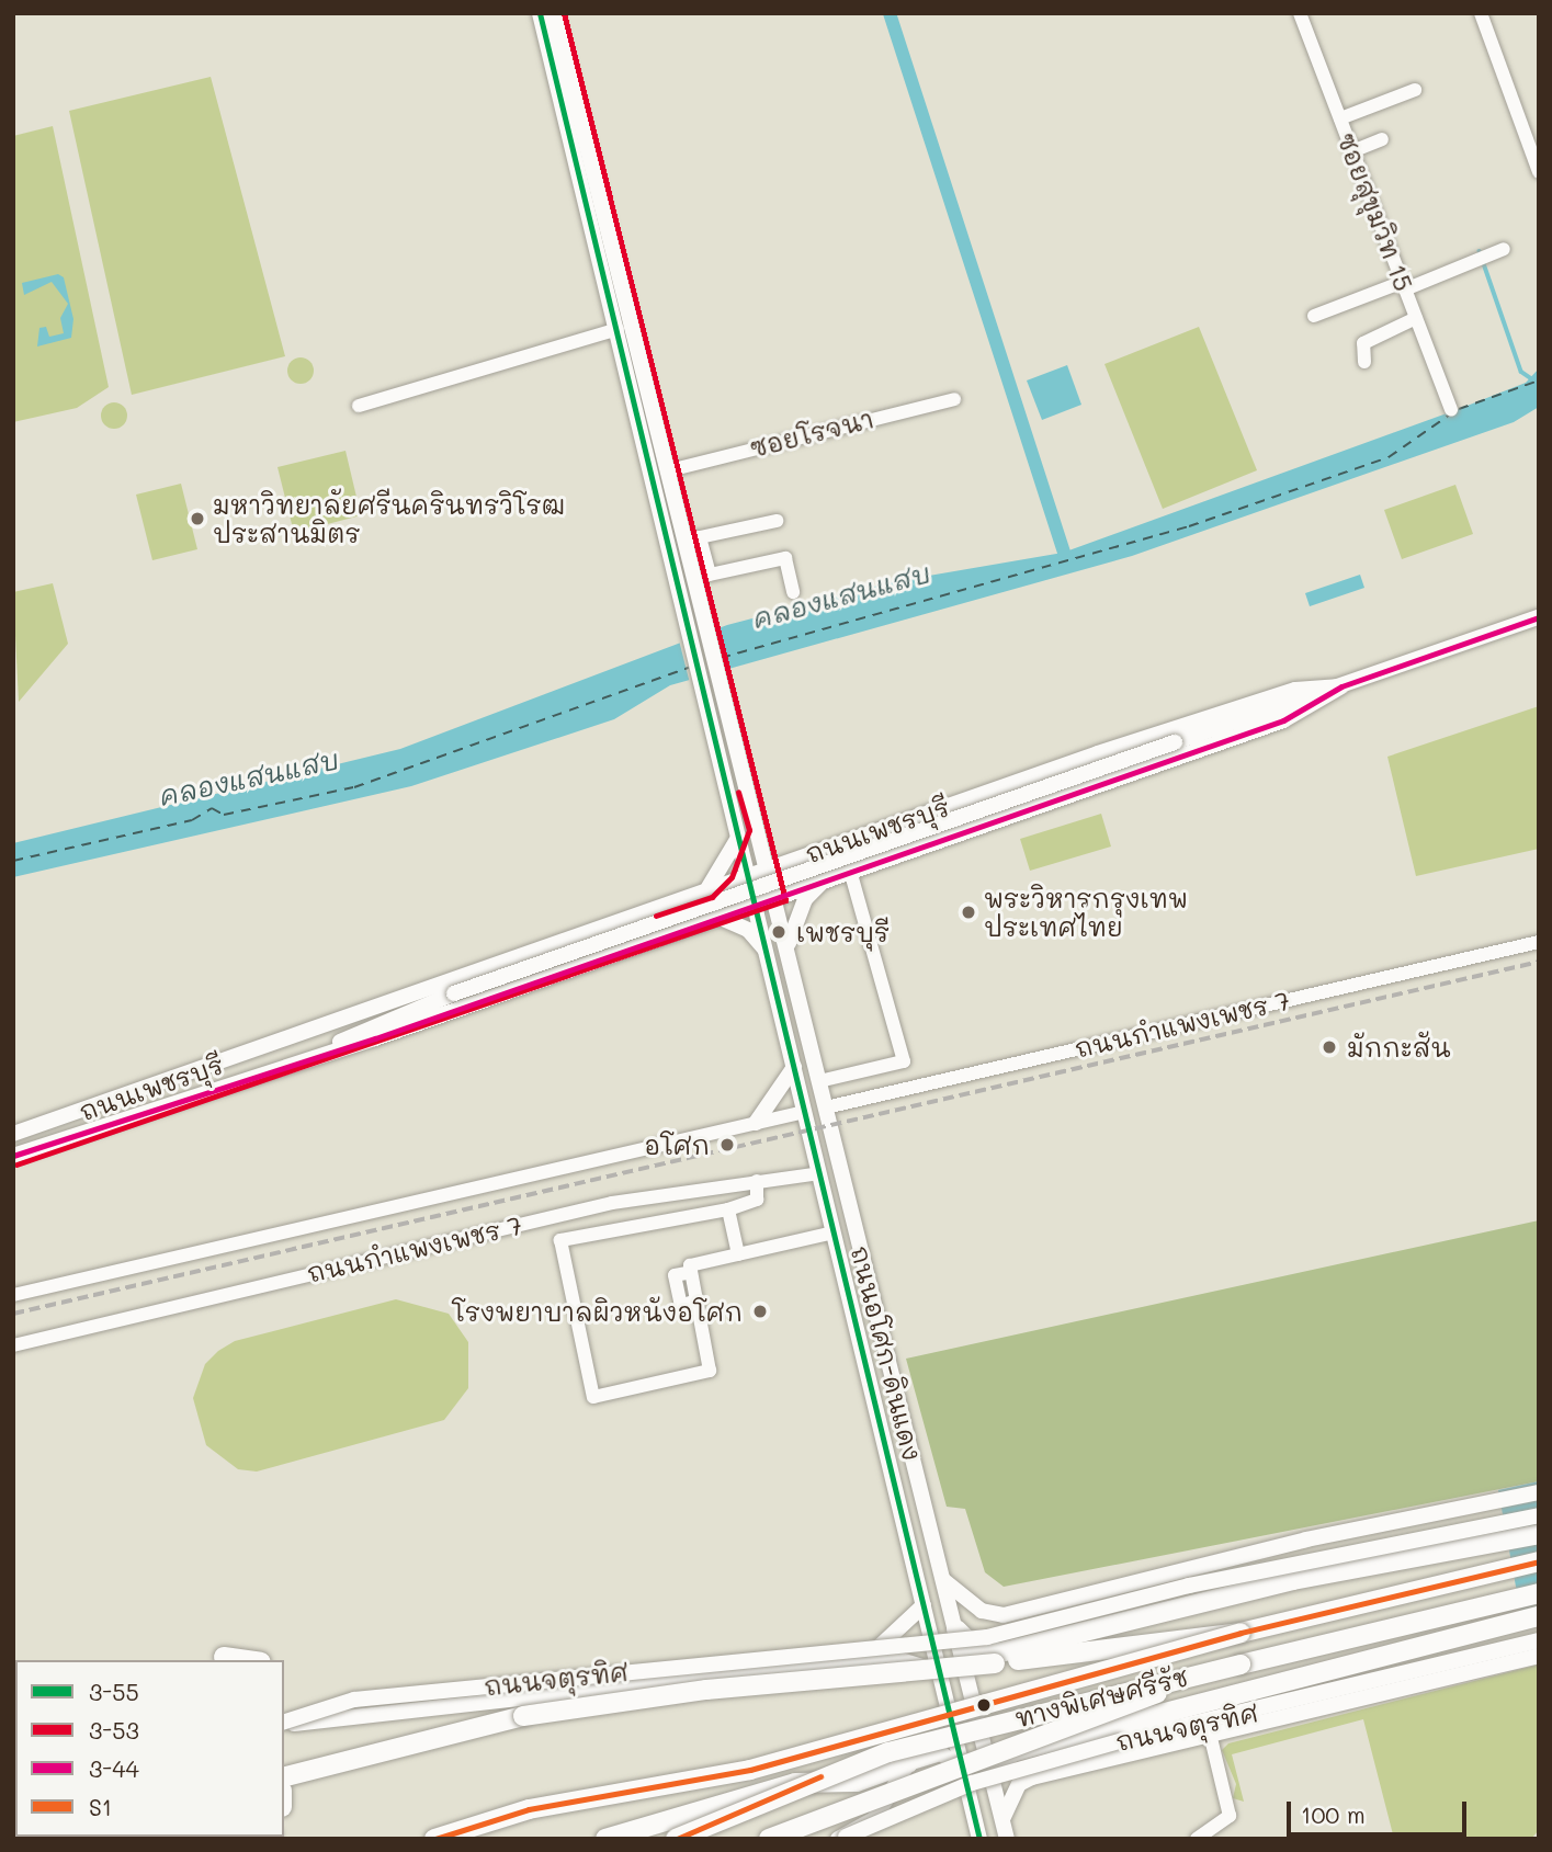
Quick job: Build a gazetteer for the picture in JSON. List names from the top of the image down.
{
  "streets": {
    "highway": ["ทางพิเศษศรีรัช"],
    "main road": ["ถนนเพชรบุรี", "ถนนอโศก-ดินแดง", "ถนนจตุรทิศ"],
    "street": ["ซอยสุขุมวิท 15", "ซอยโรจนา", "ถนนกำแพงเพชร 7"]
  },
  "crossings": [
    ["ซอยโรจนา", "ถนนอโศก-ดินแดง"],
    ["ถนนเพชรบุรี", "ถนนอโศก-ดินแดง"],
    ["ถนนกำแพงเพชร 7", "ถนนอโศก-ดินแดง"],
    ["ถนนอโศก-ดินแดง", "ถนนจตุรทิศ"]
  ],
  "water": ["คลองแสนแสบ"],
  "places": [
    "มหาวิทยาลัยศรีนครินทรวิโรฒ ประสานมิตร",
    "พระวิหารกรุงเทพ ประเทศไทย",
    "เพชรบุรี",
    "มักกะสัน",
    "อโศก",
    "โรงพยาบาลผิวหนังอโศก"
  ],
  "lines": [
    "transit line 3-55",
    "transit line 3-53",
    "transit line 3-44",
    "transit line S1"
  ],
  "legend": [
    "3-55",
    "3-53",
    "3-44",
    "S1"
  ],
  "scale_bar": "100 m"
}
